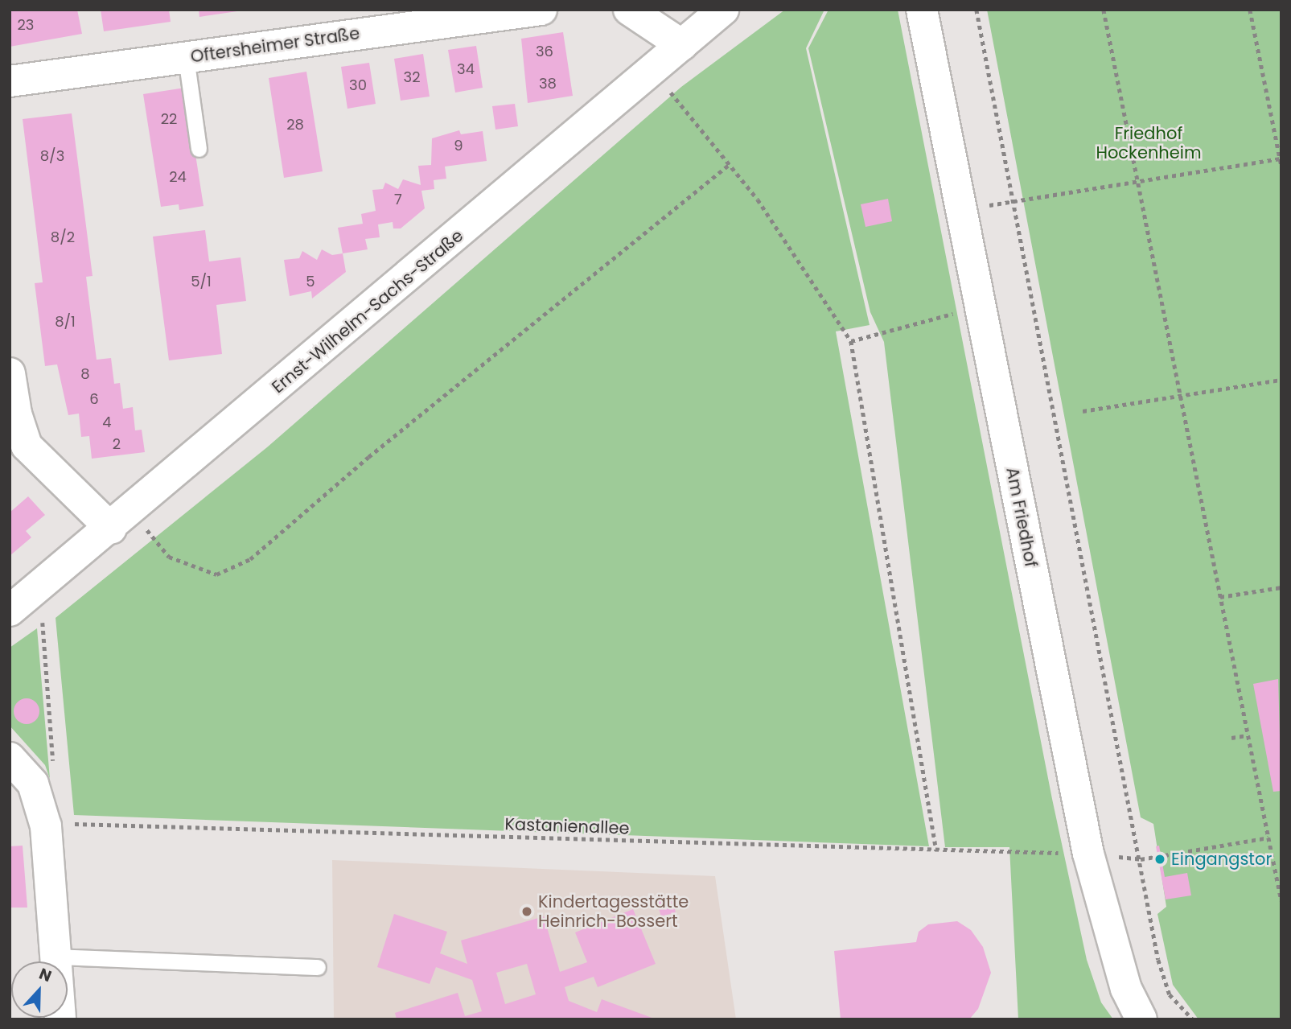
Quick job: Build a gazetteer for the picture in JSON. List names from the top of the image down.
{
  "streets": {
    "street": ["Oftersheimer Straße", "Ernst-Wilhelm-Sachs-Straße", "Am Friedhof"],
    "path": ["Kastanienallee"]
  },
  "crossings": [
    ["Am Friedhof", "Kastanienallee"]
  ],
  "parks": ["Friedhof Hockenheim"],
  "places": ["Eingangstor", "Kindertagesstätte Heinrich-Bossert"],
  "house_numbers": [
    "23",
    "36",
    "34",
    "32",
    "38",
    "30",
    "22",
    "28",
    "9",
    "8/3",
    "24",
    "7",
    "8/2",
    "5/1",
    "5",
    "8/1",
    "8",
    "6",
    "4",
    "2"
  ],
  "north": "top"
}
